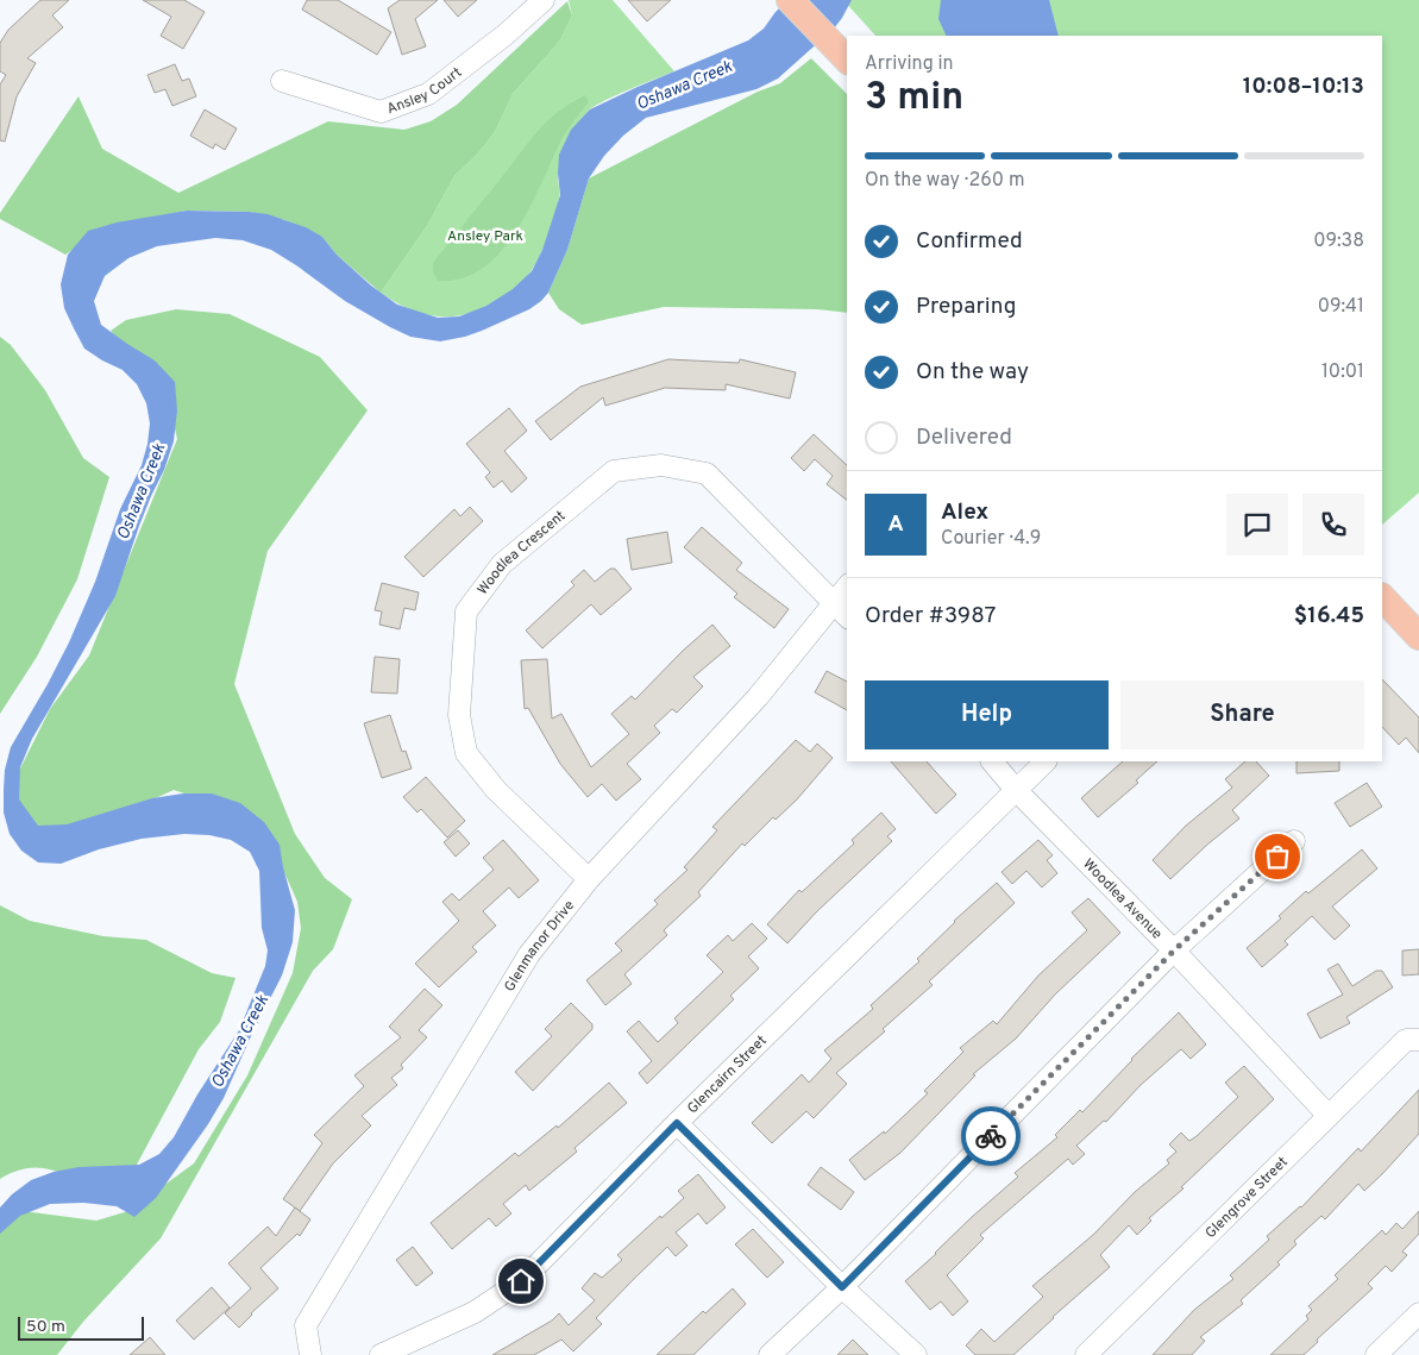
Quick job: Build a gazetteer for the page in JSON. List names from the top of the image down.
{
  "streets": {
    "street": [
      "Ansley Court",
      "Woodlea Crescent",
      "Woodlea Avenue",
      "Glenmanor Drive",
      "Glencairn Street",
      "Glengrove Street"
    ]
  },
  "crossings": [
    ["Woodlea Crescent", "Glenmanor Drive"],
    ["Woodlea Avenue", "Glencairn Street"],
    ["Woodlea Avenue", "Glengrove Street"]
  ],
  "water": ["Oshawa Creek"],
  "parks": ["Ansley Park"],
  "scale_bar": "50 m",
  "page": {
    "heading": ["3 min", "Arriving in", "10:08–10:13"],
    "panel": [
      "Alex",
      "Courier · 4.9",
      "Order #3987",
      "$16.45"
    ],
    "bar": "On the way · 260 m",
    "list": [
      ["Confirmed", "09:38"],
      ["Preparing", "09:41"],
      ["On the way", "10:01"],
      "Delivered"
    ],
    "round": "A",
    "buttons": ["Help", "Share"],
    "scale": "50 m"
  }
}
